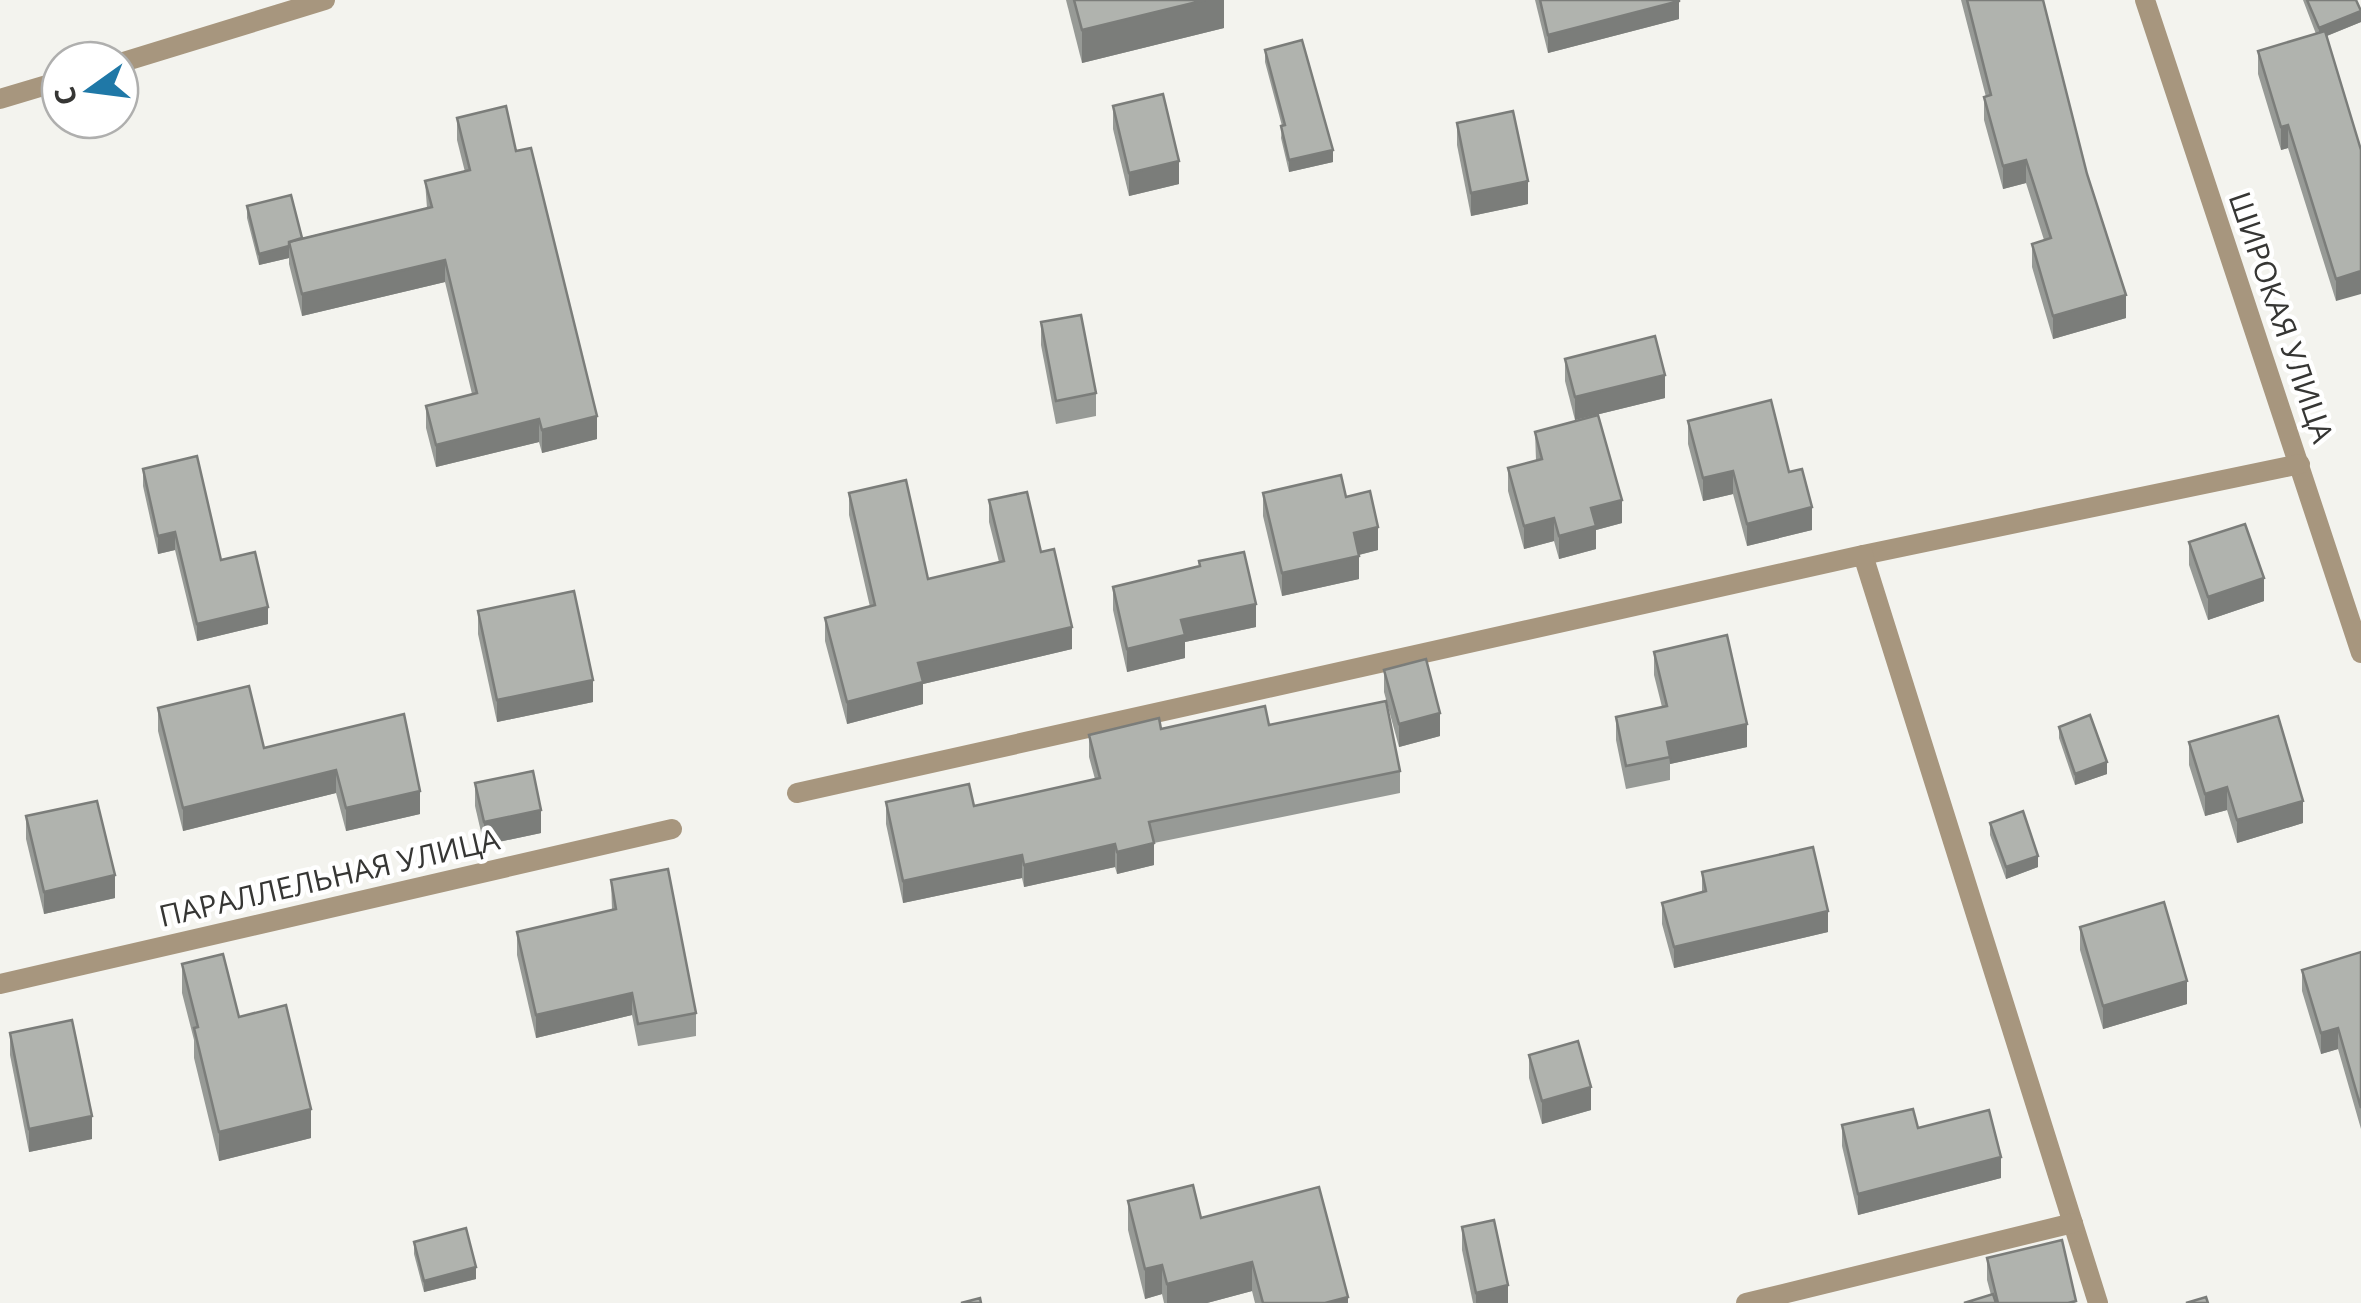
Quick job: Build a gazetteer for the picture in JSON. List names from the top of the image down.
{
  "streets": {
    "street": ["ШИРОКАЯ УЛИЦА", "ПАРАЛЛЕЛЬНАЯ УЛИЦА"]
  },
  "north": "left"
}
